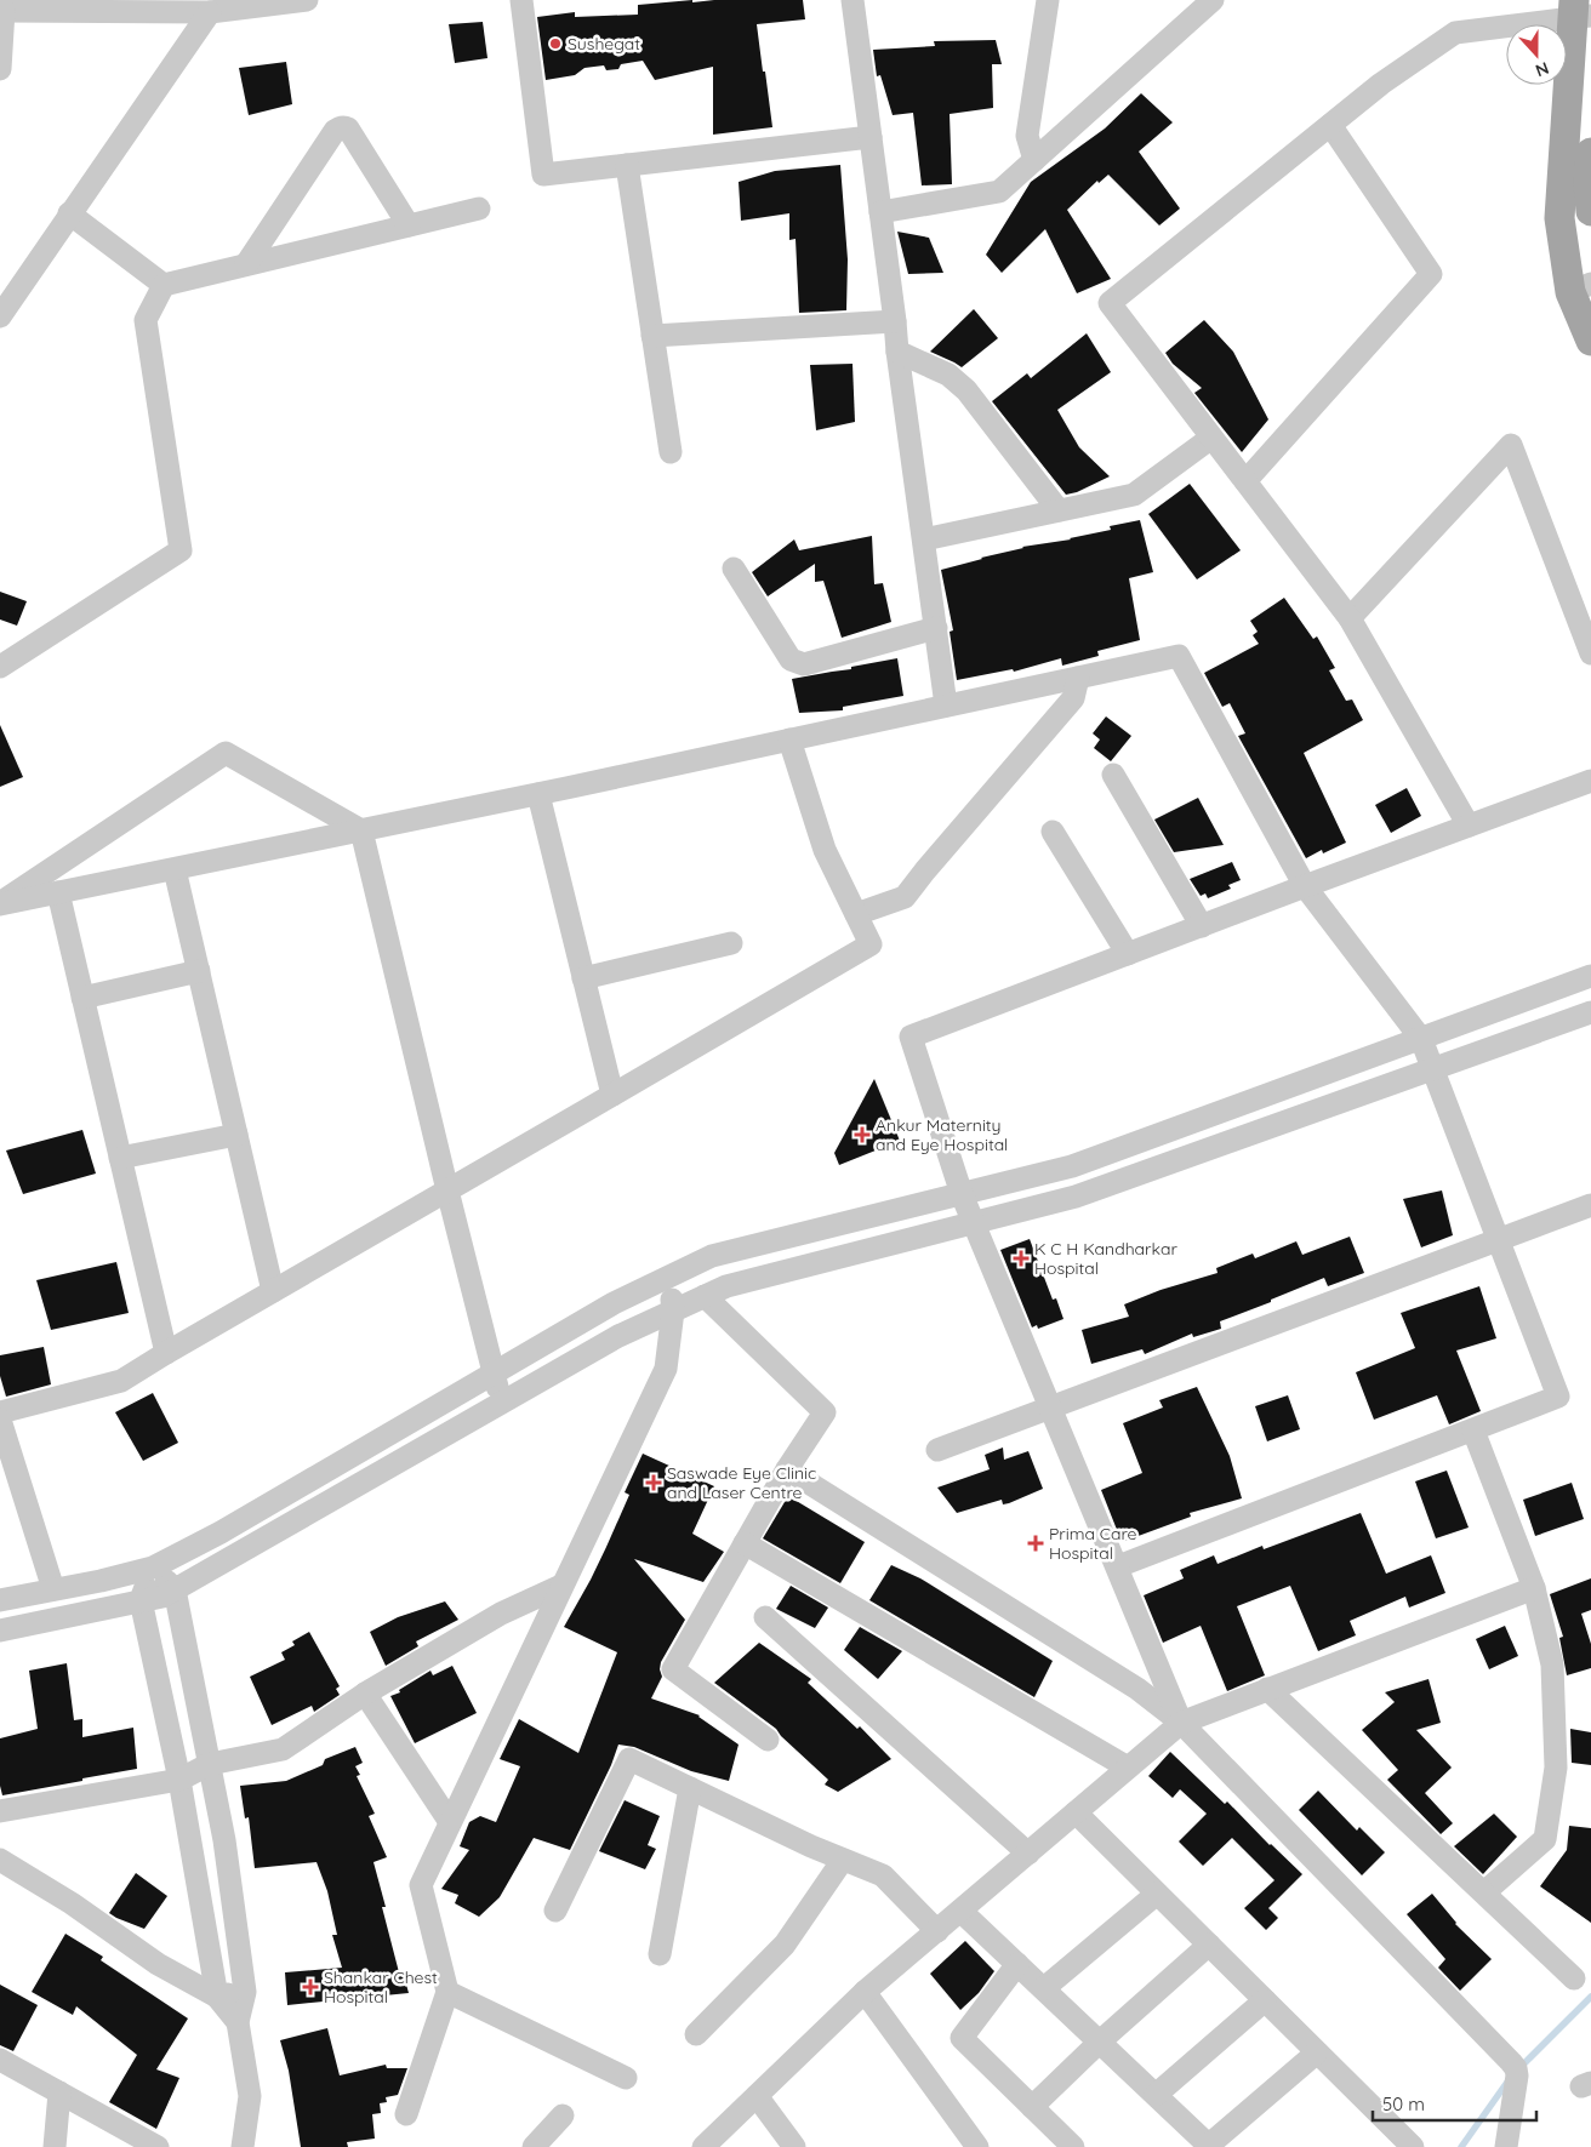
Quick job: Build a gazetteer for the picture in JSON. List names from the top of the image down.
{
  "places": {
    "other": ["Sushegat"],
    "health": [
      "Ankur Maternity and Eye Hospital",
      "K C H Kandharkar Hospital",
      "Saswade Eye Clinic and Laser Centre",
      "Prima Care Hospital",
      "Shankar Chest Hospital"
    ]
  },
  "scale_bar": "50 m",
  "north": "bottom"
}
